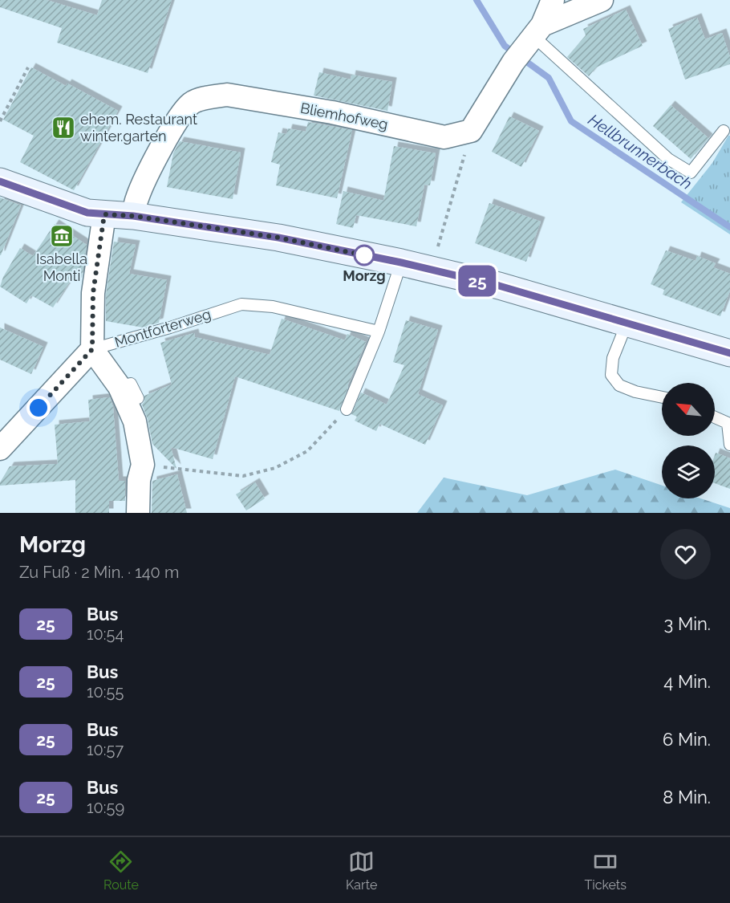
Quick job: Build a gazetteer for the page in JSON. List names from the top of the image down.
{
  "streets": {
    "street": ["Bliemhofweg", "Montforterweg"]
  },
  "water": ["Hellbrunnerbach"],
  "places": {
    "restaurant": ["ehem. Restaurant winter.garten"],
    "museum": ["Isabella Monti"],
    "other": ["Morzg"]
  },
  "lines": ["bus line 25"],
  "north": "top left",
  "page": {
    "on_map": "25",
    "heading": ["Morzg", "Zu Fuß · 2 Min. · 140 m"],
    "list": [
      {
        "mark": "25",
        "name": "Bus",
        "note": "10:54",
        "value": "3 Min."
      },
      {
        "mark": "25",
        "name": "Bus",
        "note": "10:55",
        "value": "4 Min."
      },
      {
        "mark": "25",
        "name": "Bus",
        "note": "10:57",
        "value": "6 Min."
      },
      {
        "mark": "25",
        "name": "Bus",
        "note": "10:59",
        "value": "8 Min."
      }
    ],
    "tabs": ["Route", "Karte", "Tickets"]
  }
}
